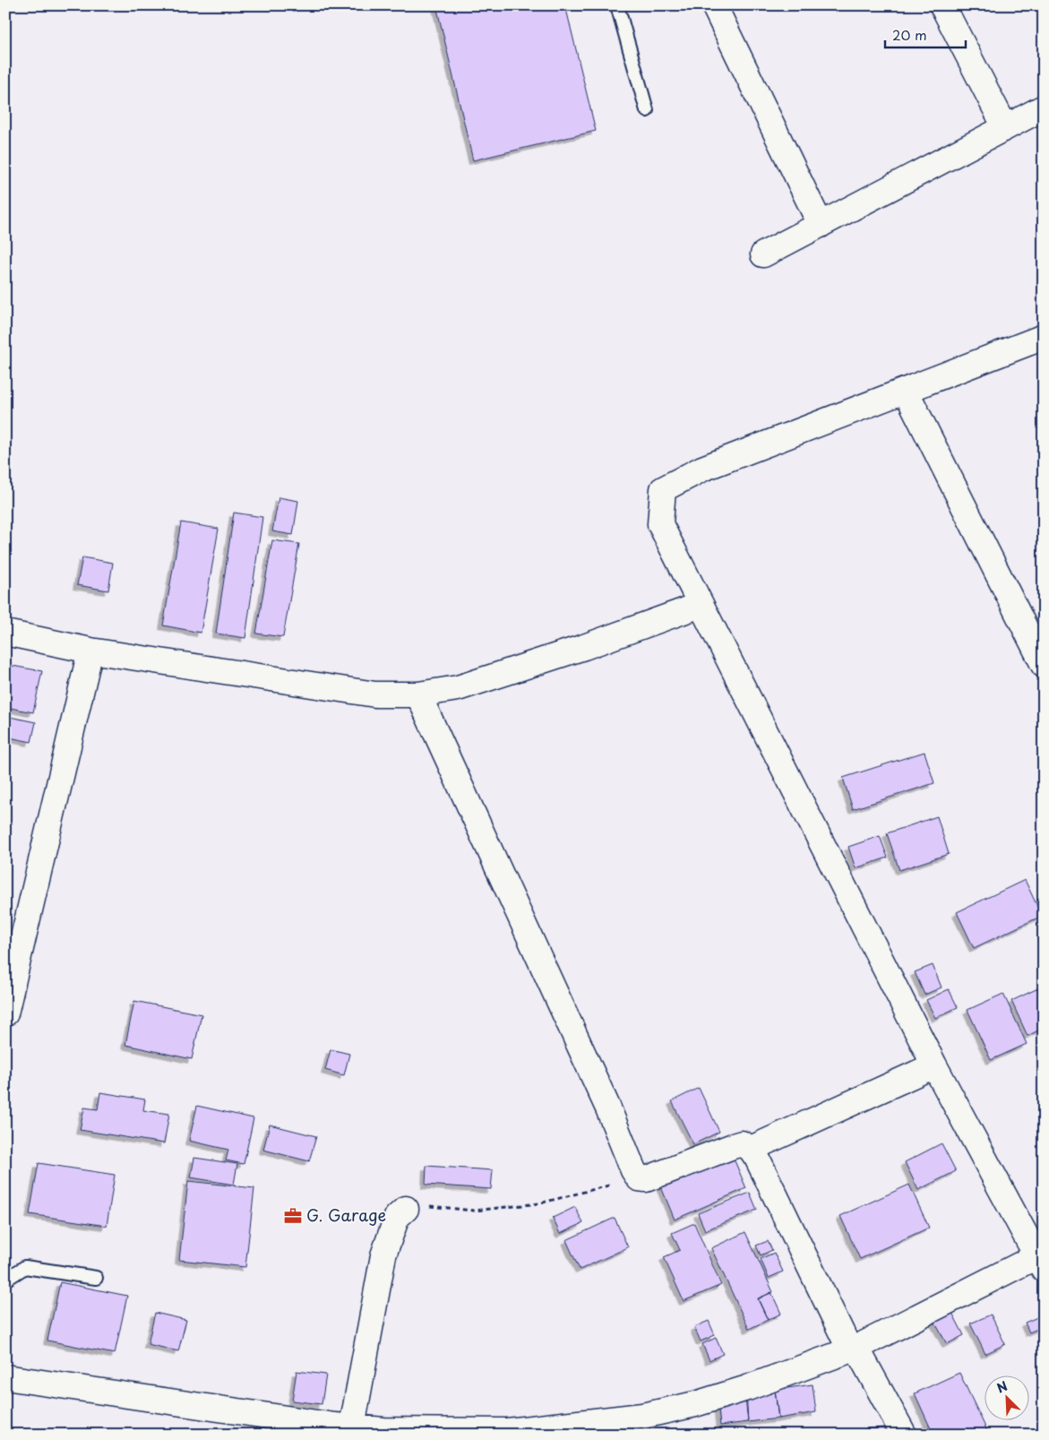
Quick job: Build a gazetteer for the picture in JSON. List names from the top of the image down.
{
  "places": {
    "office": ["G. Garage"]
  },
  "scale_bar": "20 m",
  "north": "top left"
}
